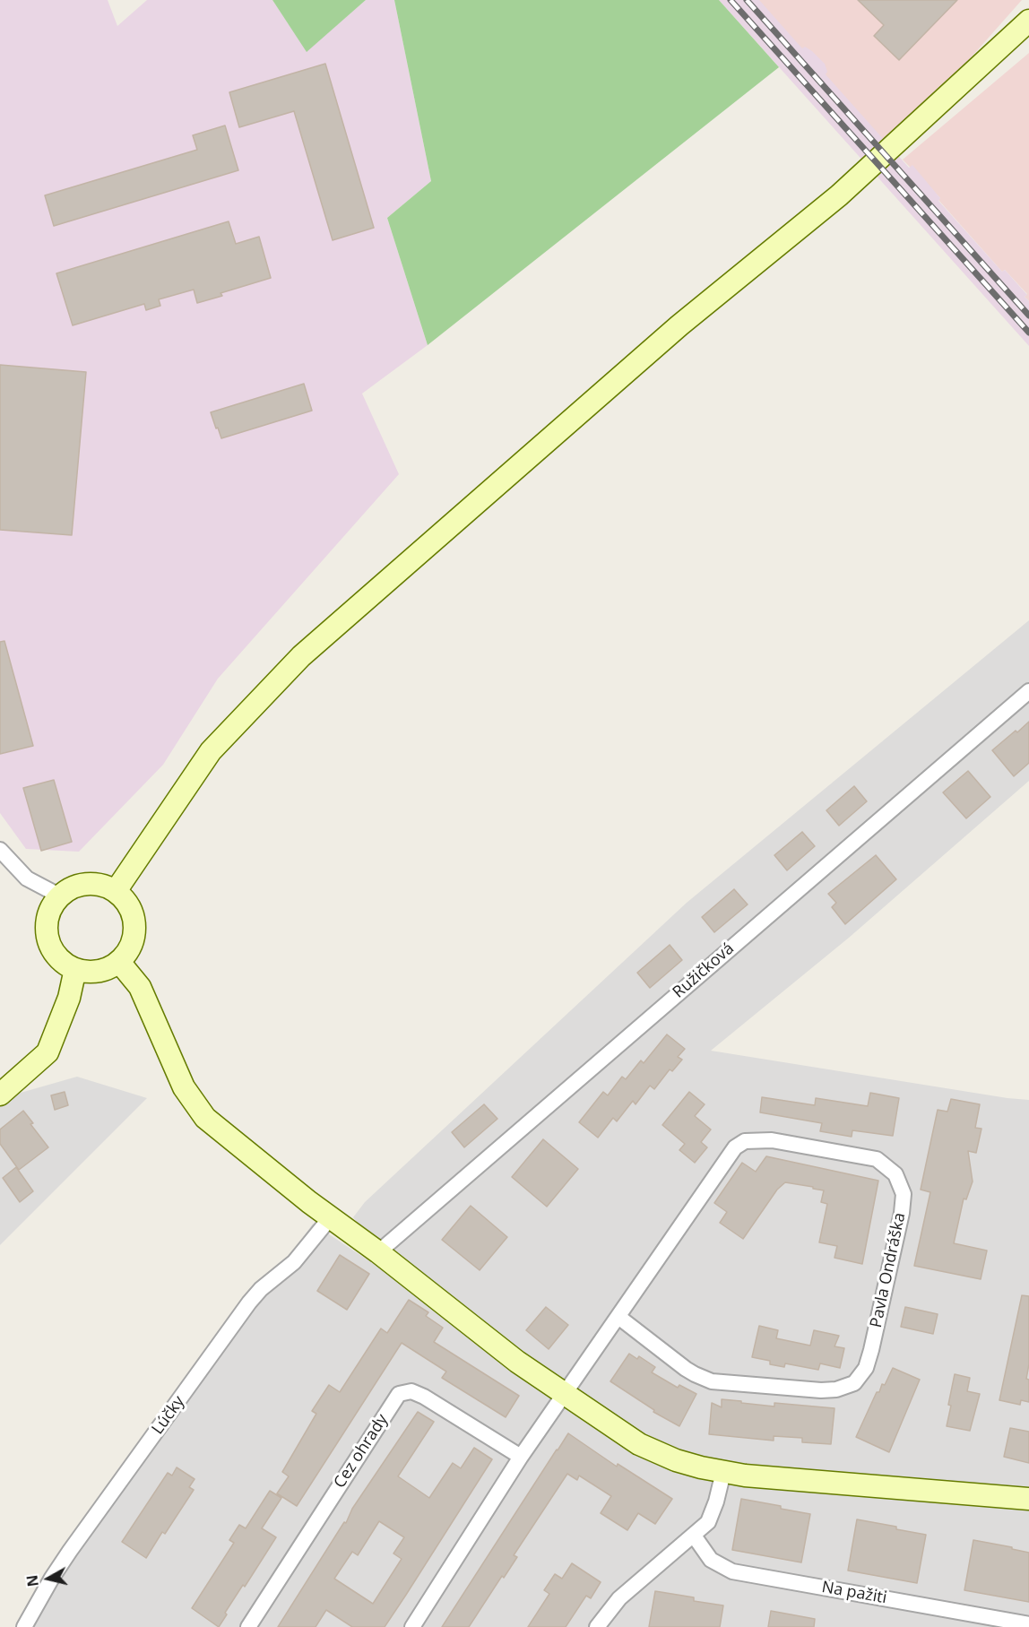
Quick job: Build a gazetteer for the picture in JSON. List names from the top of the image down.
{
  "streets": {
    "street": [
      "Ružičková",
      "Pavla Ondráška",
      "Lúčky",
      "Cez ohrady",
      "Na pažiti"
    ]
  },
  "north": "left"
}
